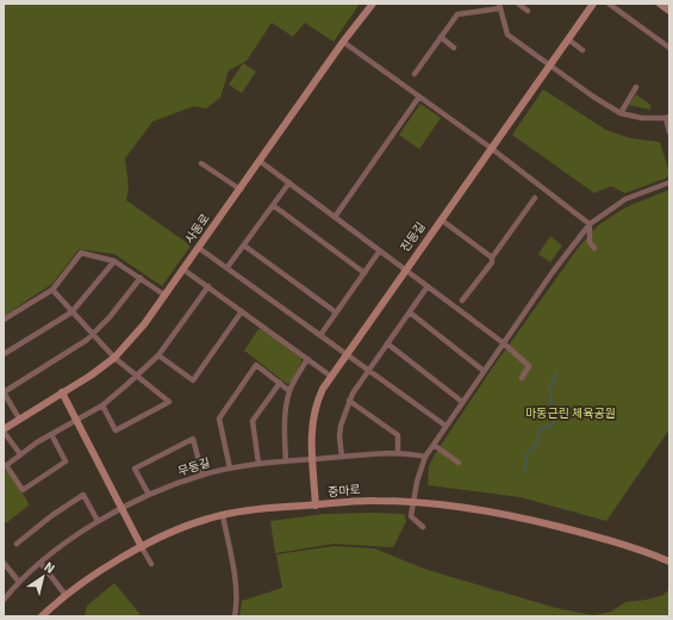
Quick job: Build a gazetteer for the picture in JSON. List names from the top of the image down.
{
  "streets": {
    "street": [
      "사동로",
      "진등길",
      "무등길",
      "중마로"
    ]
  },
  "crossings": [
    ["진등길", "무등길"],
    ["진등길", "중마로"]
  ],
  "parks": ["마동근린 체육공원"],
  "north": "top right"
}
